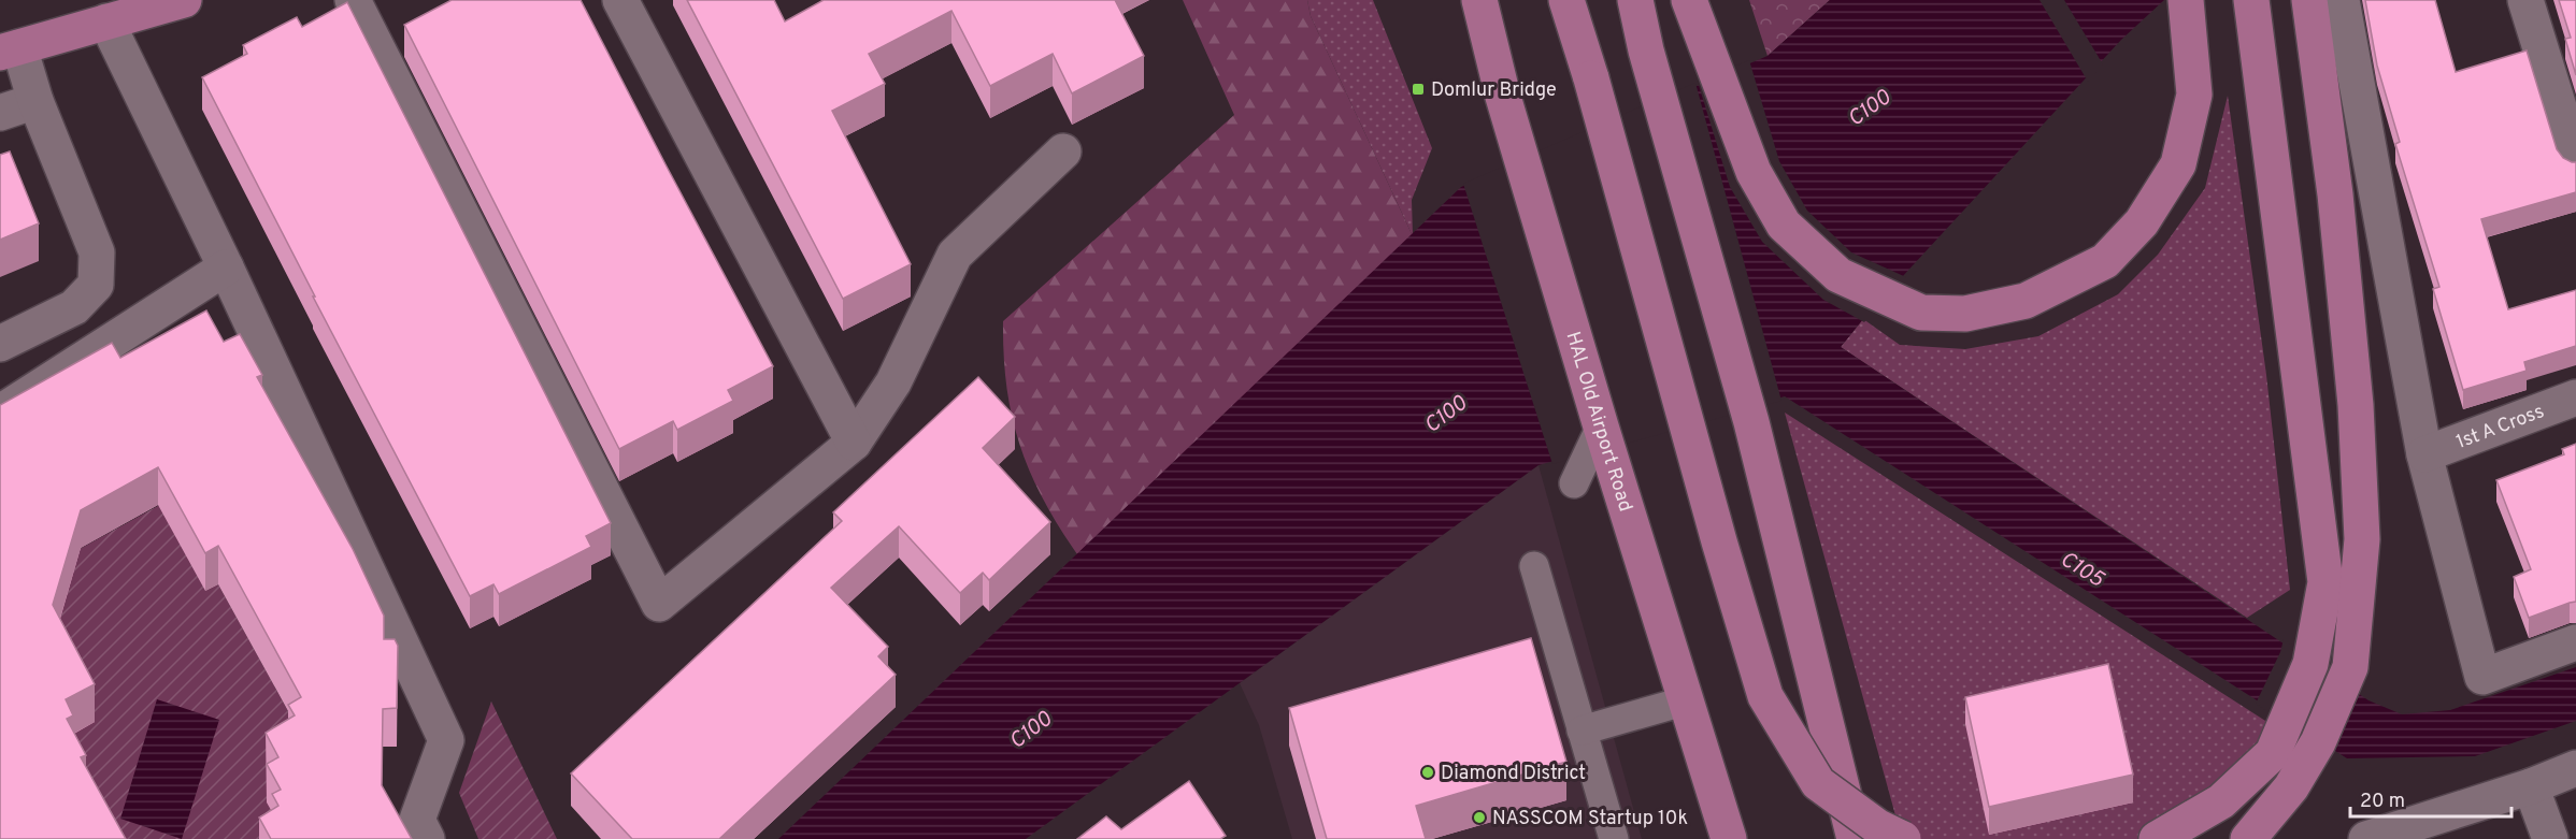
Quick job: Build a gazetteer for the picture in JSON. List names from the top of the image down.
{
  "streets": {
    "main road": ["HAL Old Airport Road"],
    "street": ["1st A Cross"]
  },
  "water": ["C100", "C105"],
  "places": {
    "transit": ["Domlur Bridge"],
    "other": ["Diamond District", "NASSCOM Startup 10k"]
  },
  "scale_bar": "20 m"
}
